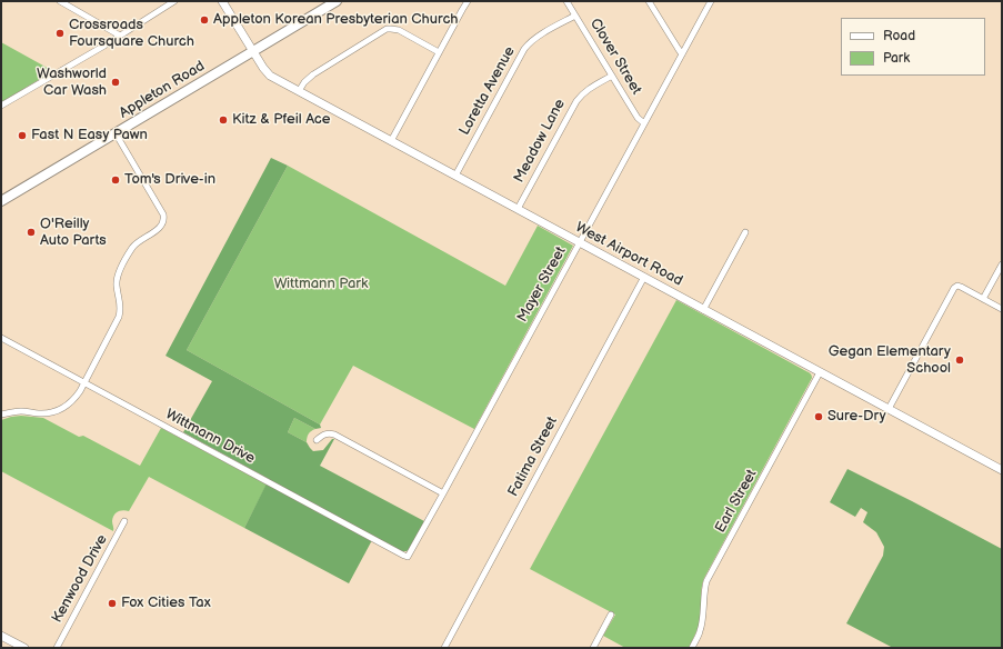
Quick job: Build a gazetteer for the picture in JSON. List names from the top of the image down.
{
  "streets": {
    "main road": ["Appleton Road"],
    "street": [
      "Clover Street",
      "Loretta Avenue",
      "Meadow Lane",
      "West Airport Road",
      "Mayer Street",
      "Wittmann Drive",
      "Fatima Street",
      "Earl Street",
      "Kenwood Drive"
    ]
  },
  "crossings": [
    ["Clover Street", "Loretta Avenue"],
    ["Clover Street", "Meadow Lane"],
    ["Clover Street", "Mayer Street"],
    ["Appleton Road", "West Airport Road"],
    ["Loretta Avenue", "West Airport Road"],
    ["Meadow Lane", "West Airport Road"],
    ["West Airport Road", "Mayer Street"],
    ["West Airport Road", "Fatima Street"],
    ["West Airport Road", "Earl Street"],
    ["Mayer Street", "Wittmann Drive"]
  ],
  "parks": ["Wittmann Park"],
  "places": [
    "Appleton Korean Presbyterian Church",
    "Crossroads Foursquare Church",
    "Washworld Car Wash",
    "Kitz & Pfeil Ace",
    "Fast N Easy Pawn",
    "Tom's Drive-in",
    "O'Reilly Auto Parts",
    "Gegan Elementary School",
    "Sure-Dry",
    "Fox Cities Tax"
  ],
  "legend": ["Road", "Park"]
}
